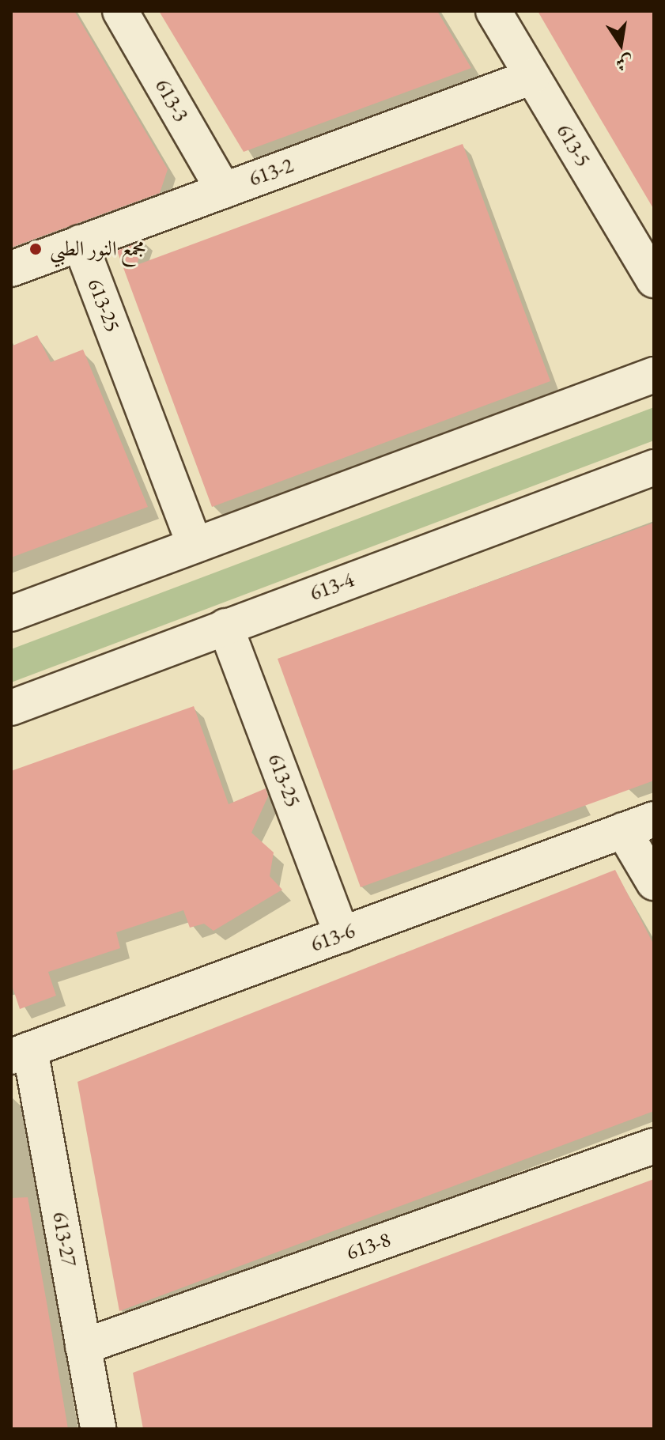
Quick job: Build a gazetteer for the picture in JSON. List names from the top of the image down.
{
  "streets": {
    "street": [
      "613-3",
      "613-5",
      "613-2",
      "613-25",
      "613-4",
      "613-6",
      "613-27",
      "613-8"
    ]
  },
  "crossings": [
    ["613-3", "613-2"],
    ["613-5", "613-2"],
    ["613-2", "613-25"],
    ["613-25", "613-4"],
    ["613-25", "613-6"],
    ["613-6", "613-27"],
    ["613-27", "613-8"]
  ],
  "places": ["مجمع النور الطبي"],
  "north": "bottom"
}
